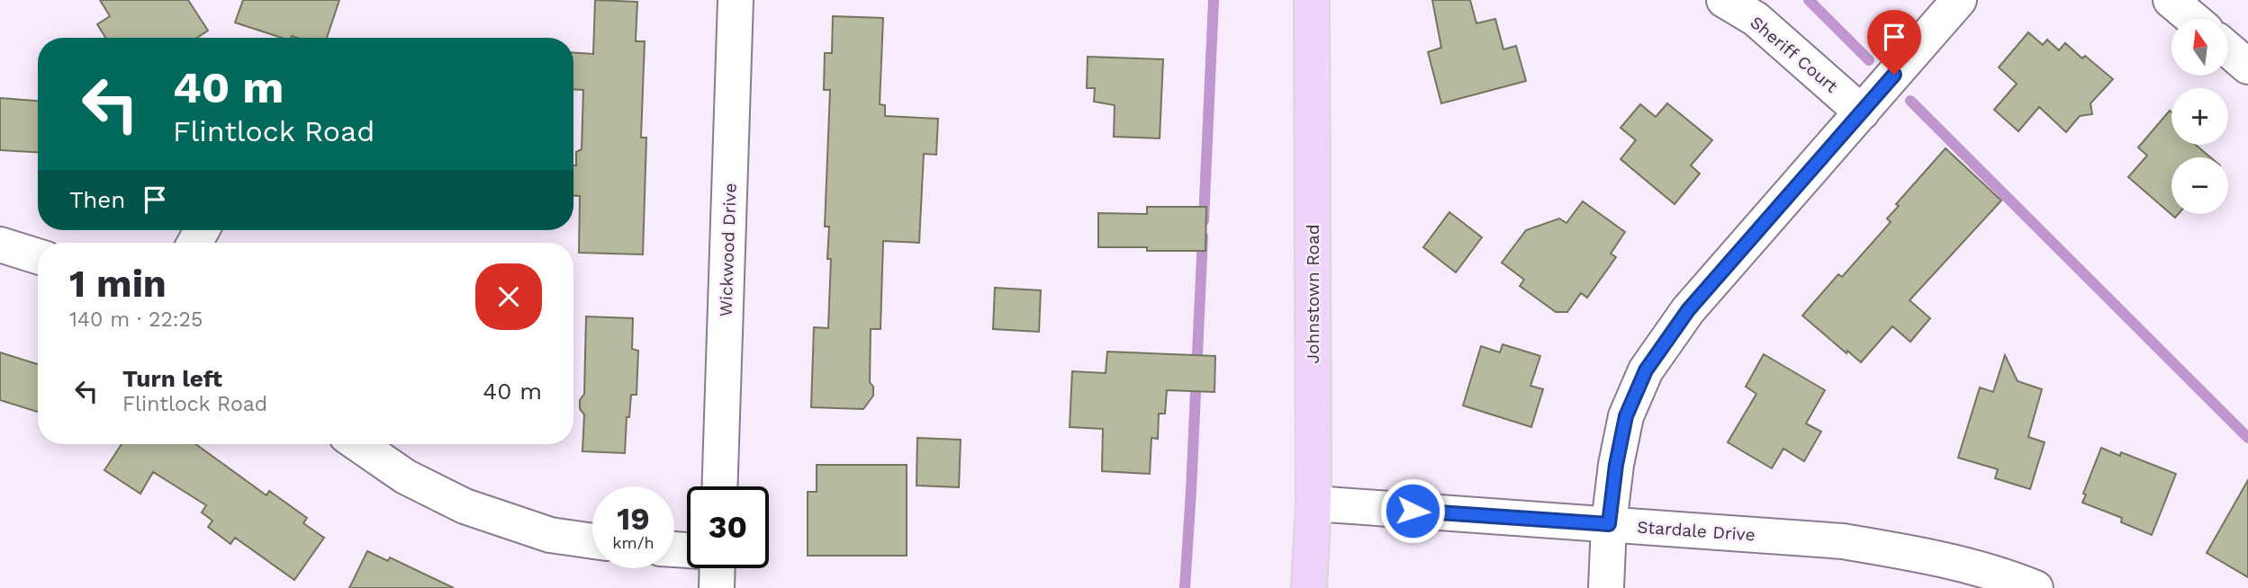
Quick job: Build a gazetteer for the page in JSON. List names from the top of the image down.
{
  "streets": {
    "main road": ["Johnstown Road"],
    "street": ["Sheriff Court", "Wickwood Drive", "Stardale Drive"]
  },
  "crossings": [
    ["Johnstown Road", "Stardale Drive"]
  ],
  "north": "top",
  "page": {
    "map_buttons": ["+", "−"],
    "turn": ["40 m", "Flintlock Road"],
    "then": "Then",
    "heading": ["1 min", "140 m · 22:25"],
    "list": [
      {
        "name": "Turn left",
        "note": "Flintlock Road",
        "value": "40 m"
      }
    ],
    "speed": "19 km/h",
    "limit": "30"
  }
}
